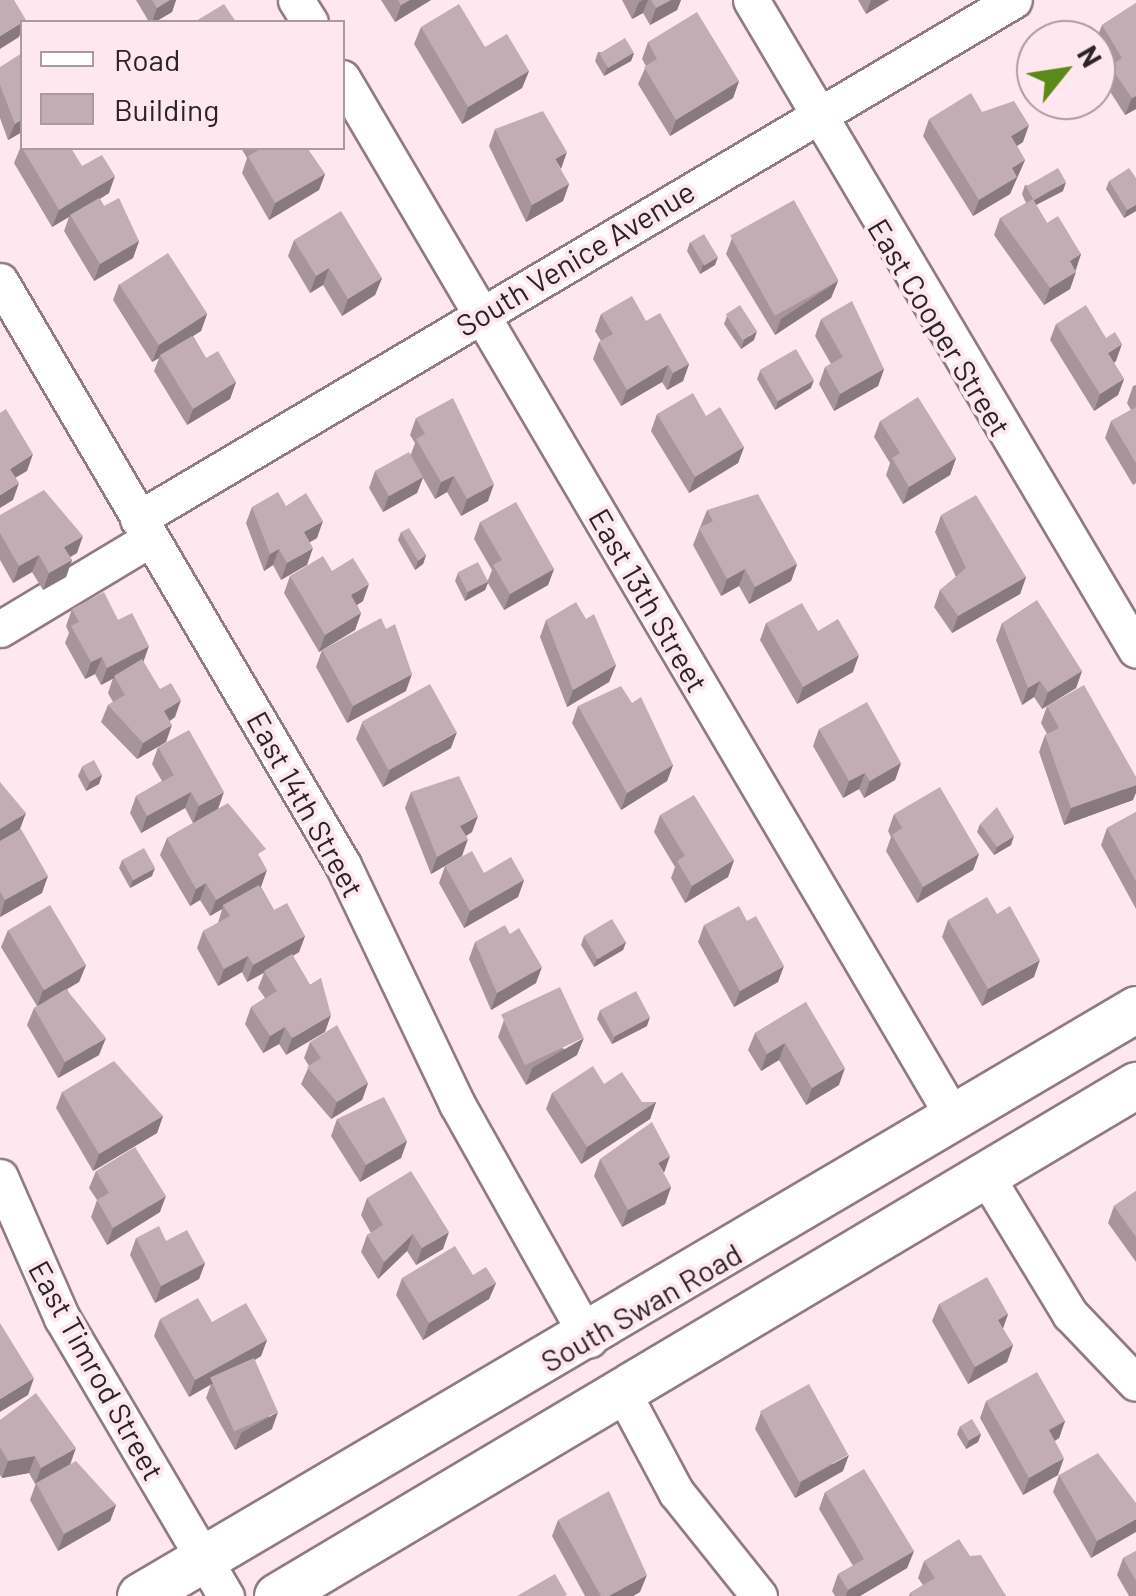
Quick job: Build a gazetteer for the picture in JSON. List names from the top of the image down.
{
  "streets": {
    "main road": ["South Swan Road"],
    "street": [
      "South Venice Avenue",
      "East Cooper Street",
      "East 13th Street",
      "East 14th Street",
      "East Timrod Street"
    ]
  },
  "crossings": [
    ["South Venice Avenue", "East Cooper Street"],
    ["South Venice Avenue", "East 13th Street"],
    ["South Venice Avenue", "East 14th Street"],
    ["East 13th Street", "South Swan Road"],
    ["East 14th Street", "South Swan Road"],
    ["South Swan Road", "East Timrod Street"]
  ],
  "legend": ["Road", "Building"],
  "north": "top right"
}
